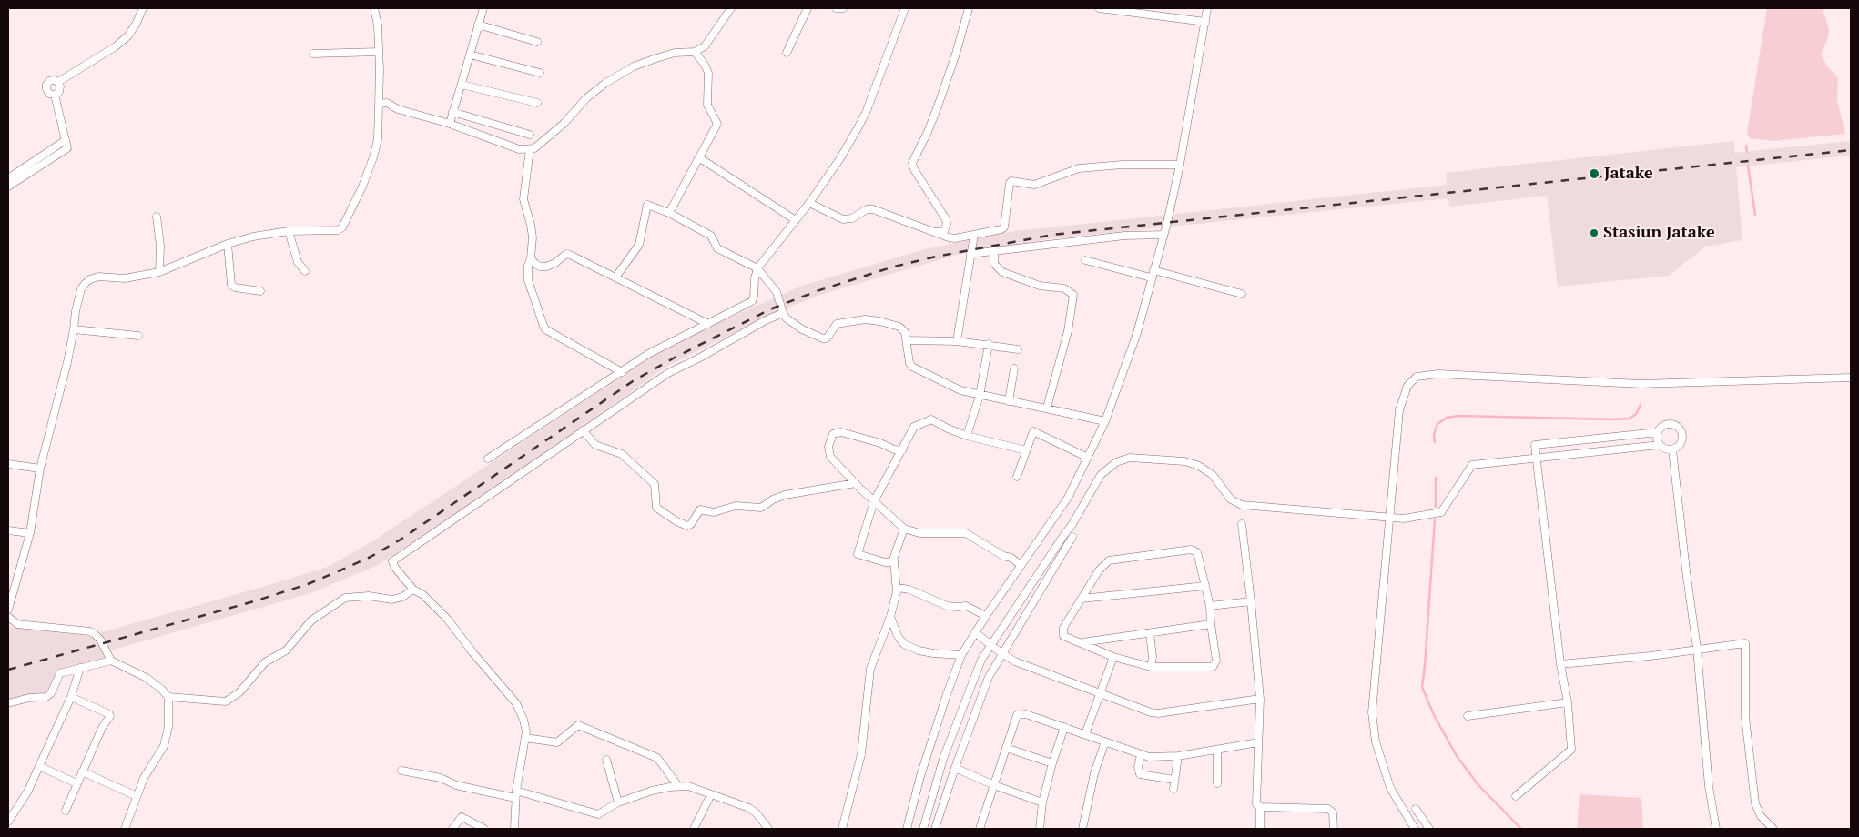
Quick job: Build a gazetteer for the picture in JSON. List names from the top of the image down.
{
  "places": ["Jatake", "Stasiun Jatake"]
}
